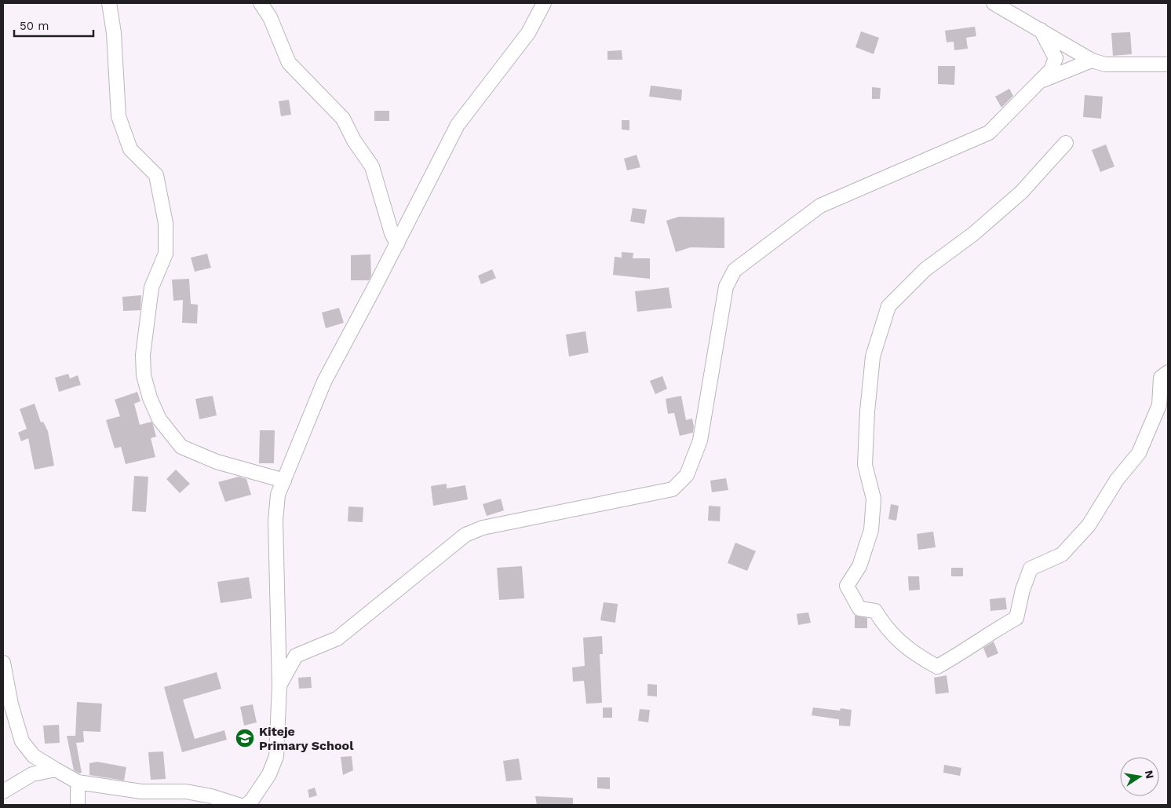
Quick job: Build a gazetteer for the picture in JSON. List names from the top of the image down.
{
  "places": {
    "school or university": ["Kiteje Primary School"]
  },
  "scale_bar": "50 m",
  "north": "right"
}
